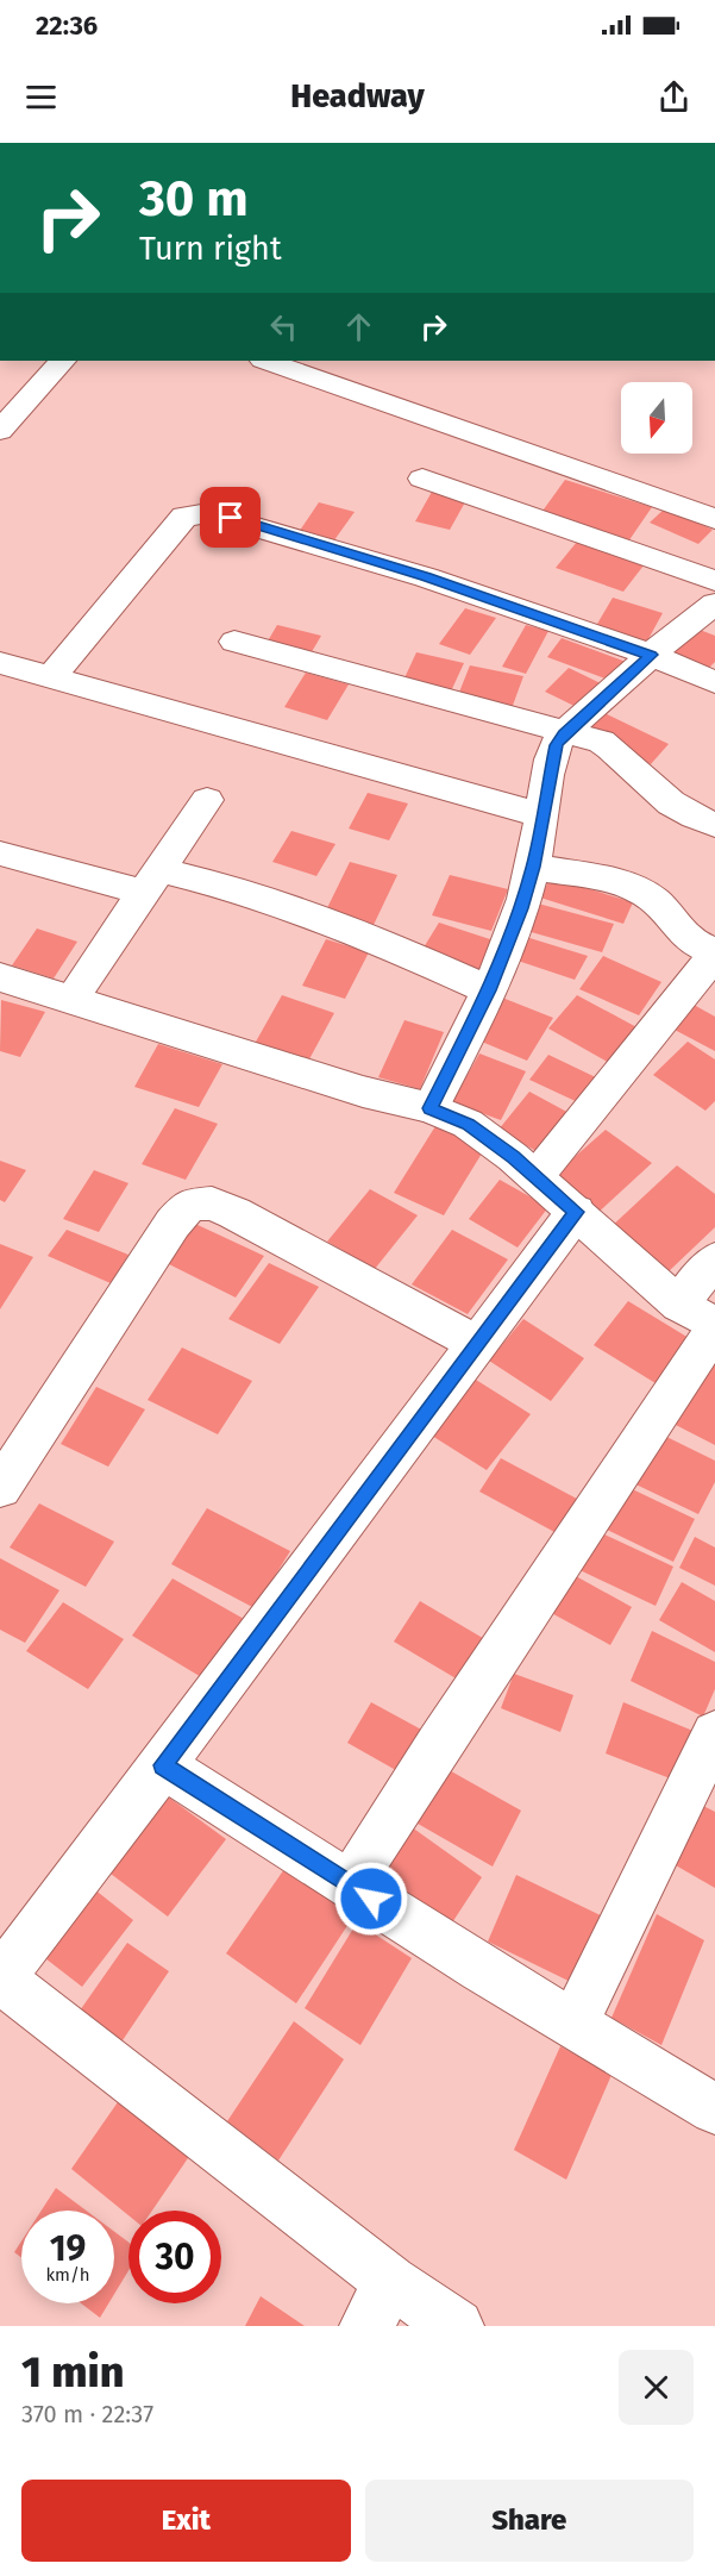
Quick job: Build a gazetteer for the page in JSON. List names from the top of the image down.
{
  "north": "bottom",
  "page": {
    "status": "22:36",
    "header": "Headway",
    "turn": ["30 m", "Turn right"],
    "speed": "19 km/h",
    "limit": "30",
    "heading": ["1 min", "370 m · 22:37"],
    "buttons": ["Exit", "Share"]
  }
}
